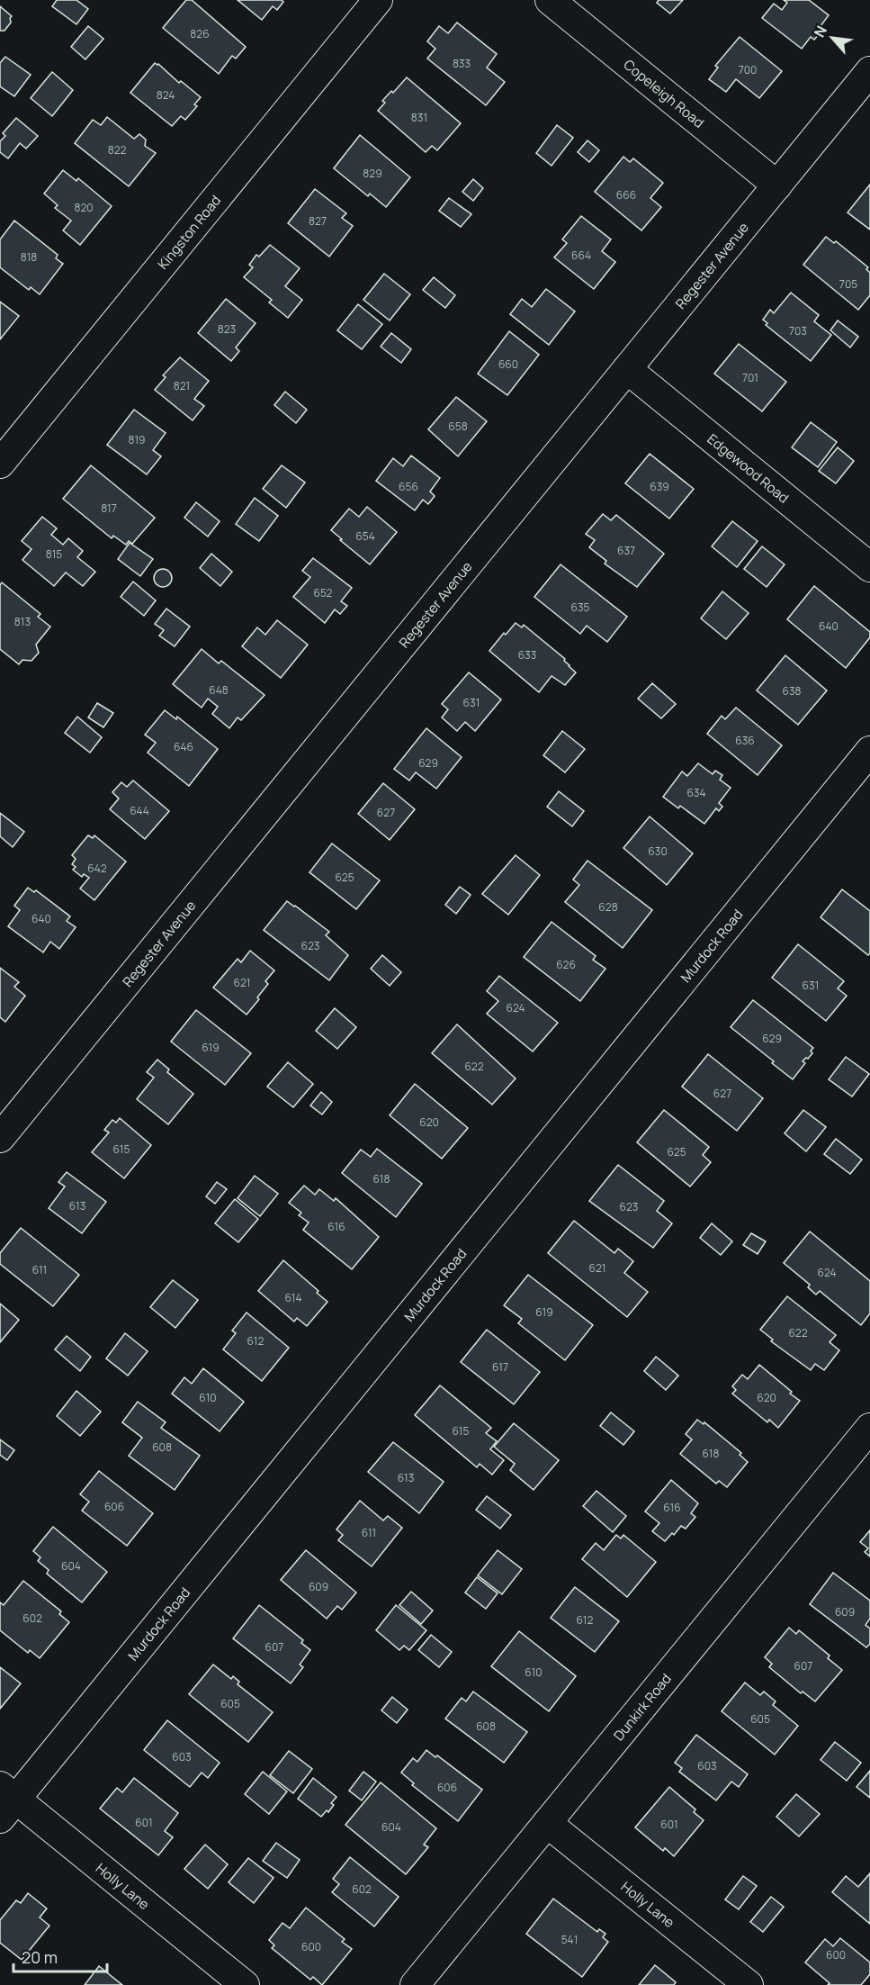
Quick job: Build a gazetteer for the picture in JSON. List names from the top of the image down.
{
  "streets": {
    "street": [
      "Copeleigh Road",
      "Kingston Road",
      "Regester Avenue",
      "Edgewood Road",
      "Murdock Road",
      "Dunkirk Road",
      "Holly Lane"
    ]
  },
  "crossings": [
    ["Copeleigh Road", "Regester Avenue"],
    ["Regester Avenue", "Edgewood Road"],
    ["Murdock Road", "Holly Lane"],
    ["Dunkirk Road", "Holly Lane"]
  ],
  "house_numbers": [
    "826",
    "833",
    "700",
    "824",
    "831",
    "822",
    "829",
    "666",
    "820",
    "827",
    "664",
    "818",
    "705",
    "823",
    "703",
    "660",
    "701",
    "821",
    "658",
    "819",
    "656",
    "639",
    "817",
    "654",
    "637",
    "815",
    "652",
    "635",
    "813",
    "640",
    "633",
    "648",
    "638",
    "631",
    "636",
    "646",
    "629",
    "634",
    "644",
    "627",
    "630",
    "642",
    "625",
    "628",
    "640",
    "623",
    "626",
    "621",
    "631",
    "624",
    "629",
    "619",
    "622",
    "627",
    "620",
    "615",
    "625",
    "618",
    "613",
    "623",
    "616",
    "621",
    "611",
    "624",
    "614",
    "619",
    "622",
    "612",
    "617",
    "610",
    "620",
    "615",
    "608",
    "618",
    "613",
    "606",
    "616",
    "611",
    "604",
    "609",
    "609",
    "602",
    "612",
    "607",
    "607",
    "610",
    "605",
    "605",
    "608",
    "603",
    "603",
    "606",
    "601",
    "601",
    "604",
    "602",
    "541",
    "600",
    "600"
  ],
  "scale_bar": "20 m",
  "north": "top left"
}
